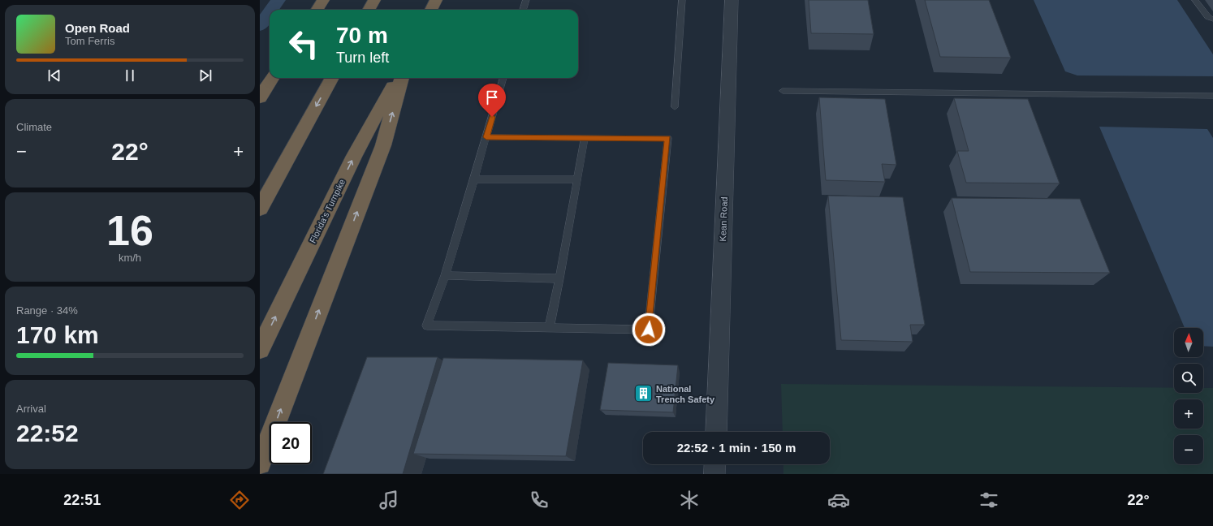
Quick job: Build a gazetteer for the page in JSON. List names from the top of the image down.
{
  "streets": {
    "highway": ["Florida's Turnpike"],
    "street": ["Kean Road"]
  },
  "places": {
    "building": ["National Trench Safety"]
  },
  "north": "top",
  "page": {
    "turn": ["70 m", "Turn left"],
    "song": ["Open Road", "Tom Ferris"],
    "tile": [
      "Climate",
      ["16", "km/h"],
      ["Range · 34%", "170 km"],
      ["Arrival", "22:52"]
    ],
    "heat": ["−", "22°", "+"],
    "map_buttons": ["+", "−"],
    "limit": "20",
    "trip": "22:52 · 1 min · 150 m",
    "tabs": ["22:51", "22°"]
  }
}
